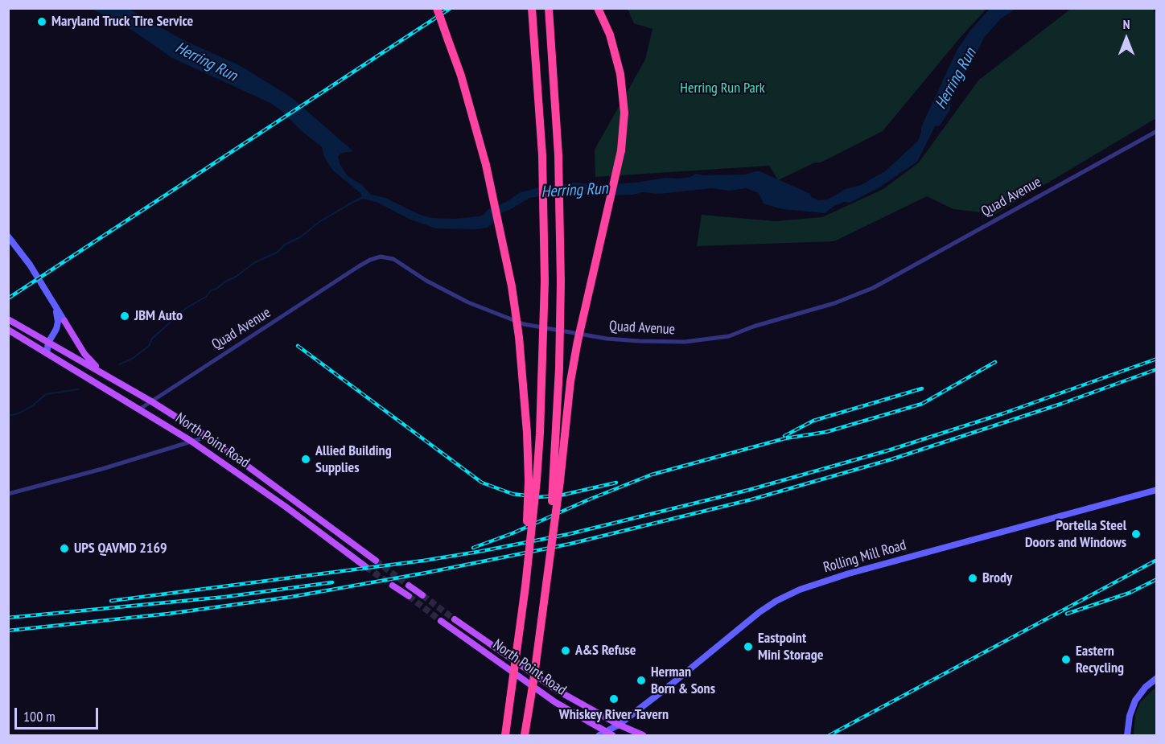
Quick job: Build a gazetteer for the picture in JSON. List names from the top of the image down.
{
  "streets": {
    "main road": ["North Point Road"],
    "street": ["Quad Avenue", "Rolling Mill Road"]
  },
  "crossings": [
    ["Quad Avenue", "North Point Road"],
    ["North Point Road", "Rolling Mill Road"]
  ],
  "water": ["Herring Run"],
  "parks": ["Herring Run Park"],
  "places": [
    "Maryland Truck Tire Service",
    "JBM Auto",
    "Allied Building Supplies",
    "Portella Steel Doors and Windows",
    "UPS QAVMD 2169",
    "Brody",
    "Eastpoint Mini Storage",
    "A&S Refuse",
    "Eastern Recycling",
    "Herman Born & Sons",
    "Whiskey River Tavern"
  ],
  "scale_bar": "100 m",
  "north": "top"
}
